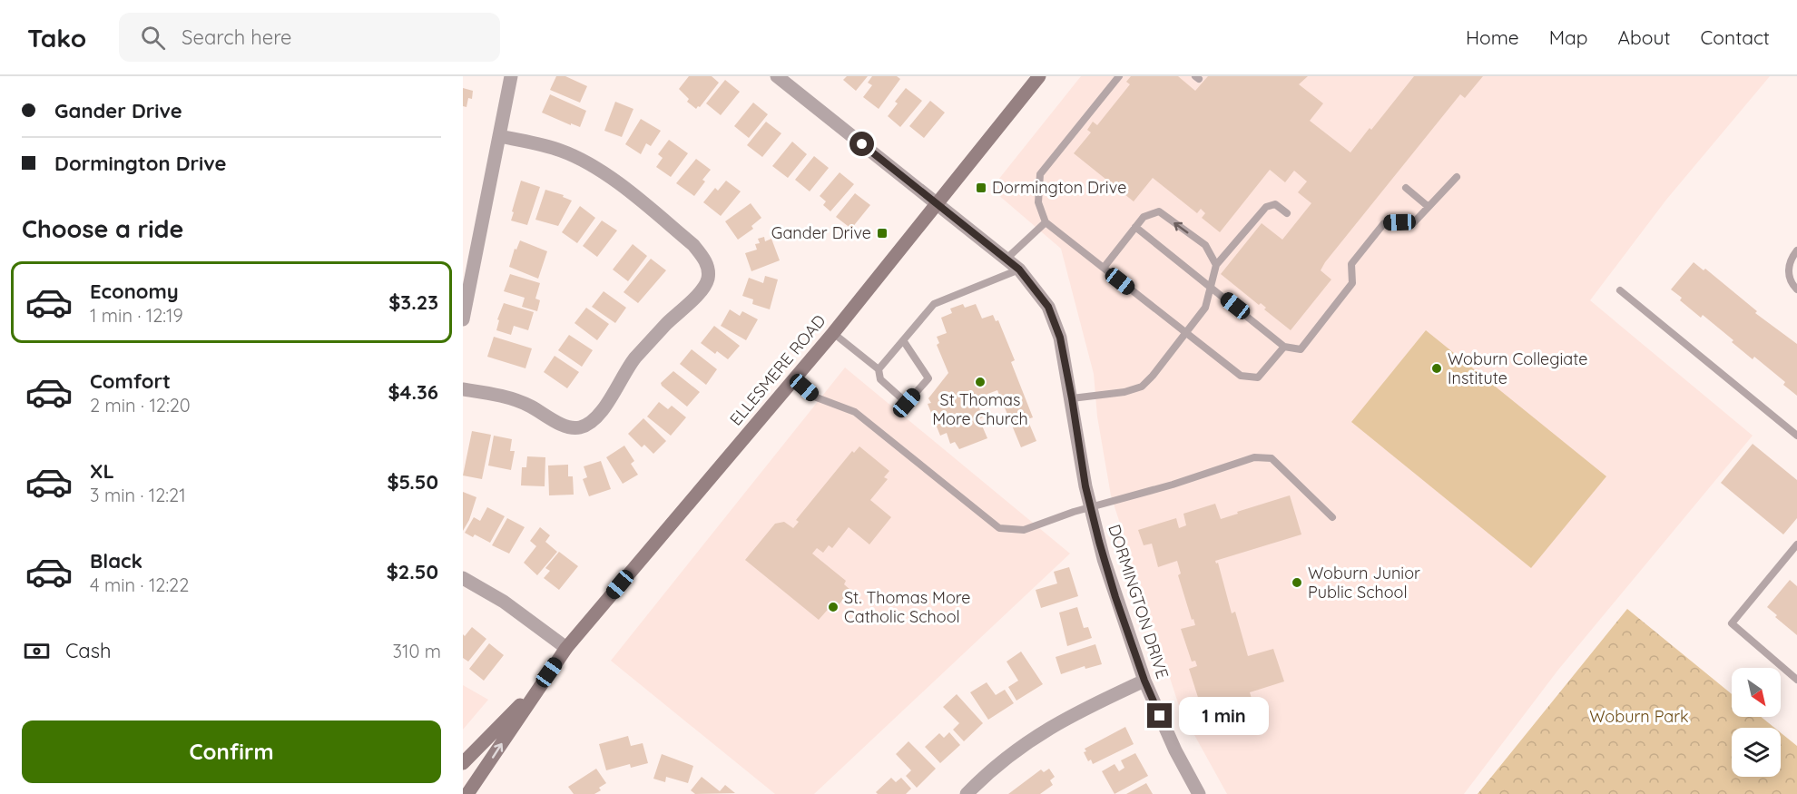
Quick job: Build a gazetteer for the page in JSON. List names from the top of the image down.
{
  "streets": {
    "main road": ["ELLESMERE ROAD"],
    "street": ["DORMINGTON DRIVE"]
  },
  "crossings": [
    ["ELLESMERE ROAD", "DORMINGTON DRIVE"]
  ],
  "parks": ["Woburn Park"],
  "places": {
    "transit": ["Dormington Drive", "Gander Drive"],
    "other": [
      "Woburn Collegiate Institute",
      "St Thomas More Church",
      "Woburn Junior Public School",
      "St. Thomas More Catholic School"
    ]
  },
  "north": "bottom right",
  "page": {
    "header": "Tako",
    "search": "Search here",
    "nav": [
      "Home",
      "Map",
      "About",
      "Contact"
    ],
    "banner": ["Gander Drive", "Dormington Drive"],
    "heading": "Choose a ride",
    "list": [
      {
        "name": "Economy",
        "note": "1 min · 12:19",
        "value": "$3.23"
      },
      {
        "name": "Comfort",
        "note": "2 min · 12:20",
        "value": "$4.36"
      },
      {
        "name": "XL",
        "note": "3 min · 12:21",
        "value": "$5.50"
      },
      {
        "name": "Black",
        "note": "4 min · 12:22",
        "value": "$2.50"
      }
    ],
    "pay": ["Cash", "310 m"],
    "bubble": "1 min",
    "buttons": "Confirm"
  }
}
